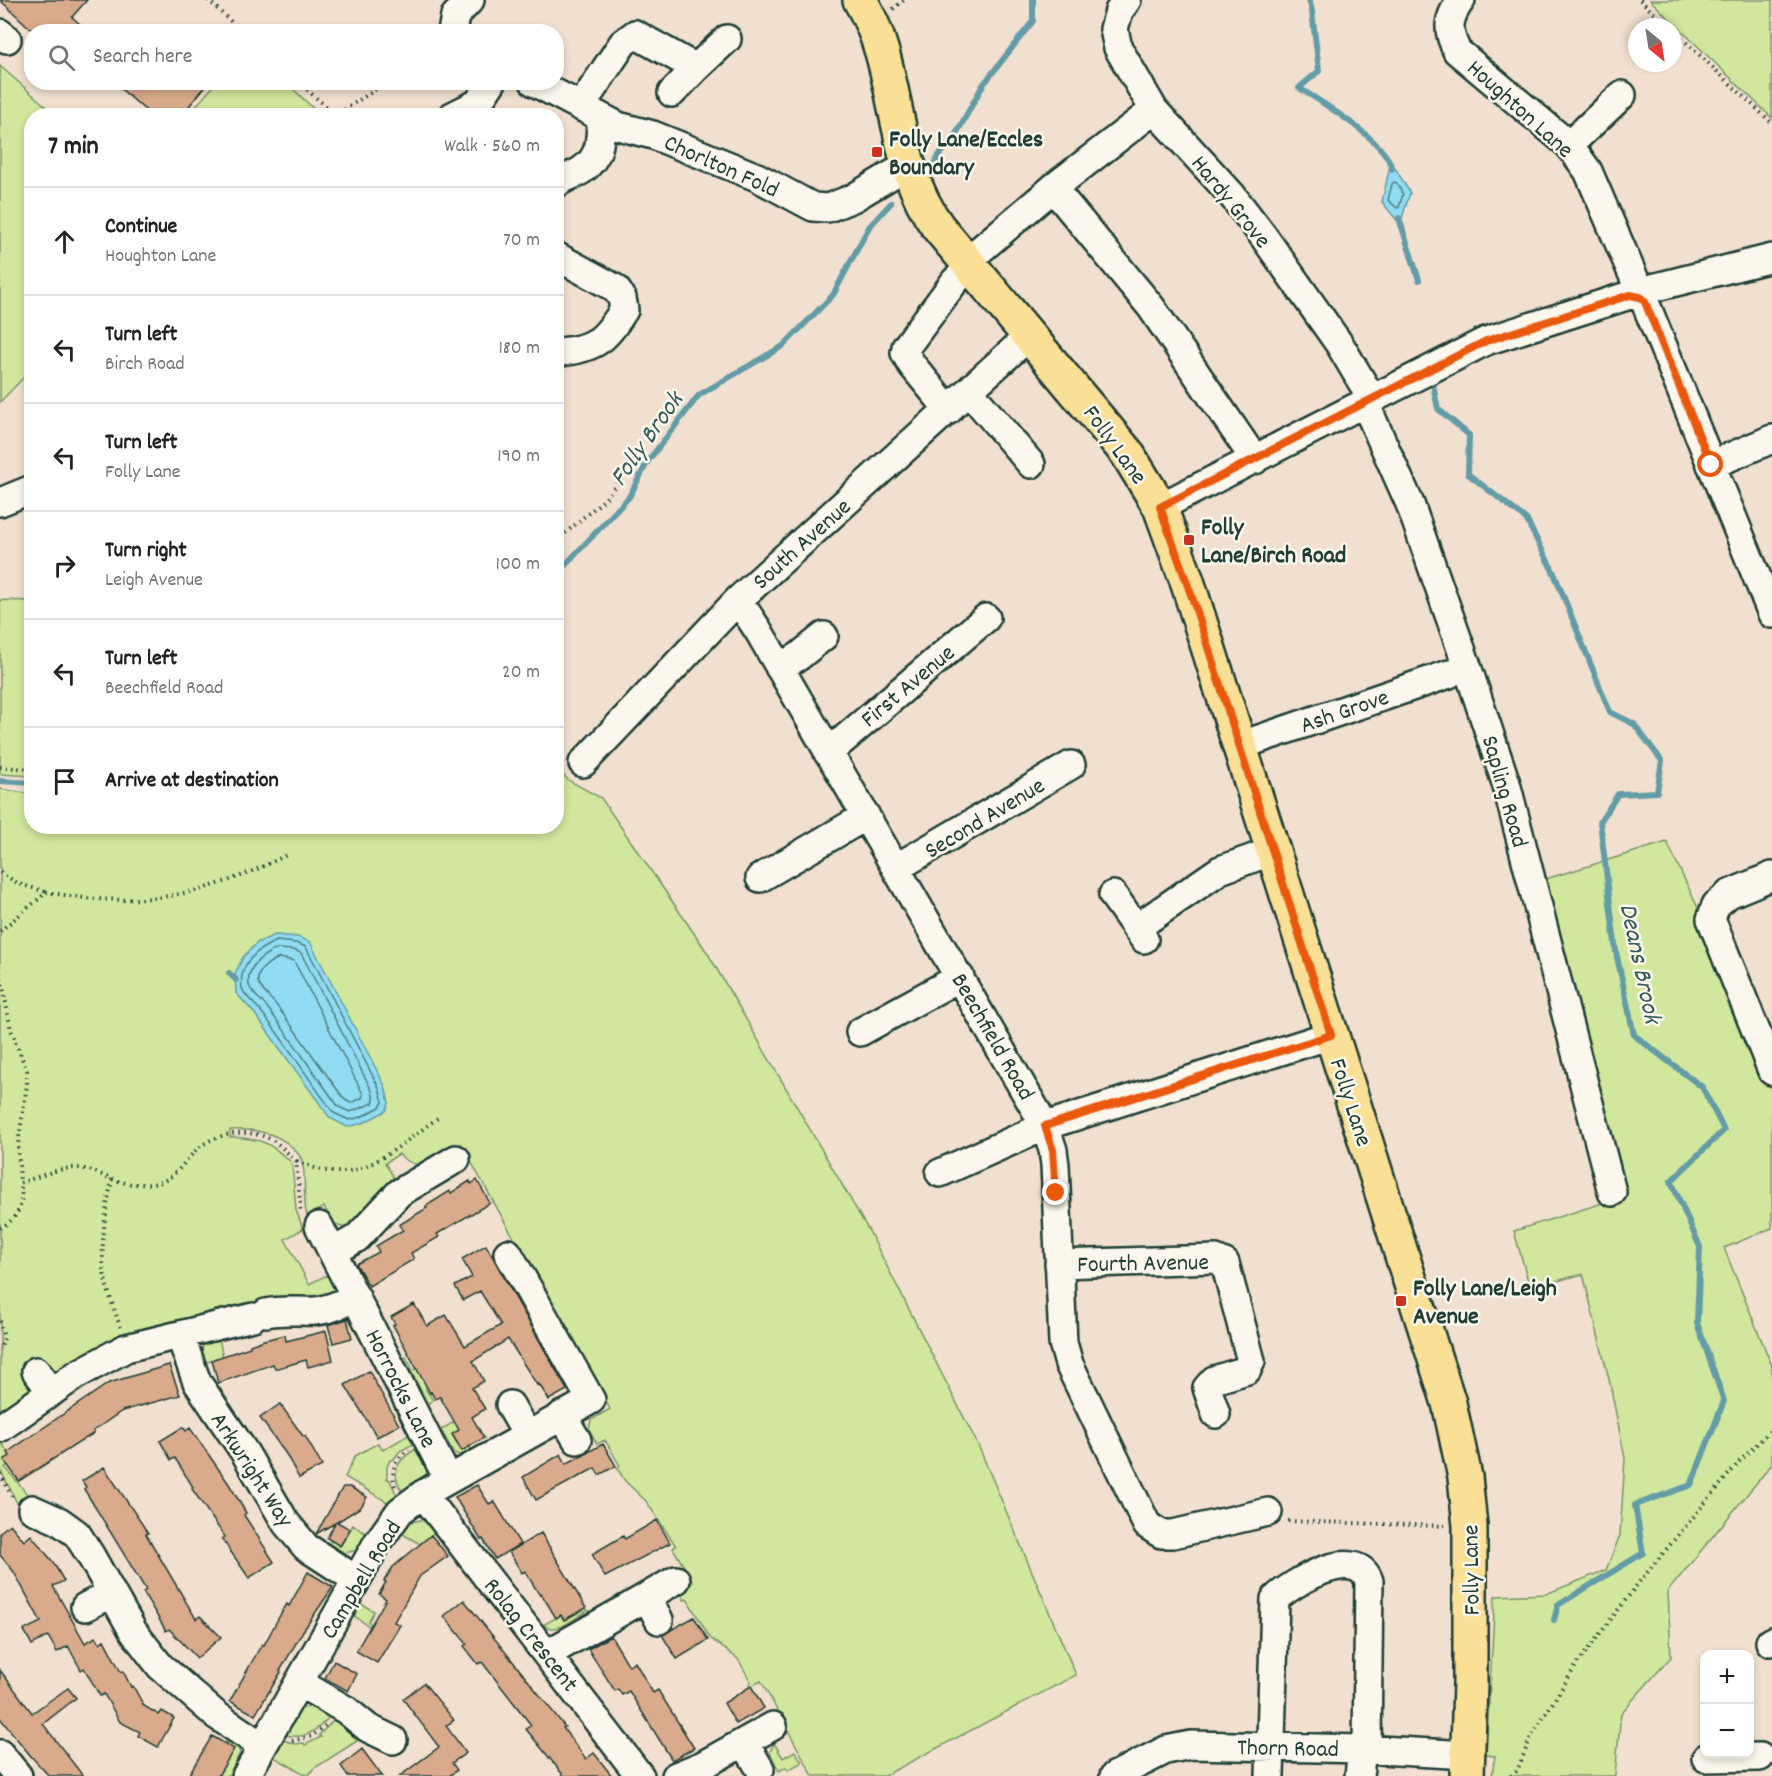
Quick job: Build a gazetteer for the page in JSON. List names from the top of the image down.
{
  "streets": {
    "main road": ["Folly Lane"],
    "street": [
      "Houghton Lane",
      "Chorlton Fold",
      "Hardy Grove",
      "South Avenue",
      "First Avenue",
      "Ash Grove",
      "Sapling Road",
      "Second Avenue",
      "Beechfield Road",
      "Fourth Avenue",
      "Horrocks Lane",
      "Arkwright Way",
      "Campbell Road",
      "Rolag Crescent",
      "Thorn Road"
    ]
  },
  "crossings": [
    ["Chorlton Fold", "Folly Lane"],
    ["Hardy Grove", "Sapling Road"],
    ["Folly Lane", "South Avenue"],
    ["Folly Lane", "Ash Grove"],
    ["Folly Lane", "Thorn Road"],
    ["South Avenue", "Beechfield Road"],
    ["First Avenue", "Beechfield Road"],
    ["Second Avenue", "Beechfield Road"],
    ["Beechfield Road", "Fourth Avenue"],
    ["Horrocks Lane", "Campbell Road"],
    ["Horrocks Lane", "Rolag Crescent"],
    ["Arkwright Way", "Campbell Road"],
    ["Campbell Road", "Rolag Crescent"]
  ],
  "water": ["Folly Brook", "Deans Brook"],
  "places": {
    "transit": ["Folly Lane/Eccles Boundary", "Folly Lane/Birch Road", "Folly Lane/Leigh Avenue"]
  },
  "north": "bottom right",
  "page": {
    "search": "Search here",
    "heading": ["7 min", "Walk · 560 m"],
    "list": [
      ["Continue", "Houghton Lane", "70 m"],
      ["Turn left", "Birch Road", "180 m"],
      ["Turn left", "Folly Lane", "190 m"],
      ["Turn right", "Leigh Avenue", "100 m"],
      ["Turn left", "Beechfield Road", "20 m"],
      "Arrive at destination"
    ],
    "map_buttons": ["+", "−"]
  }
}
